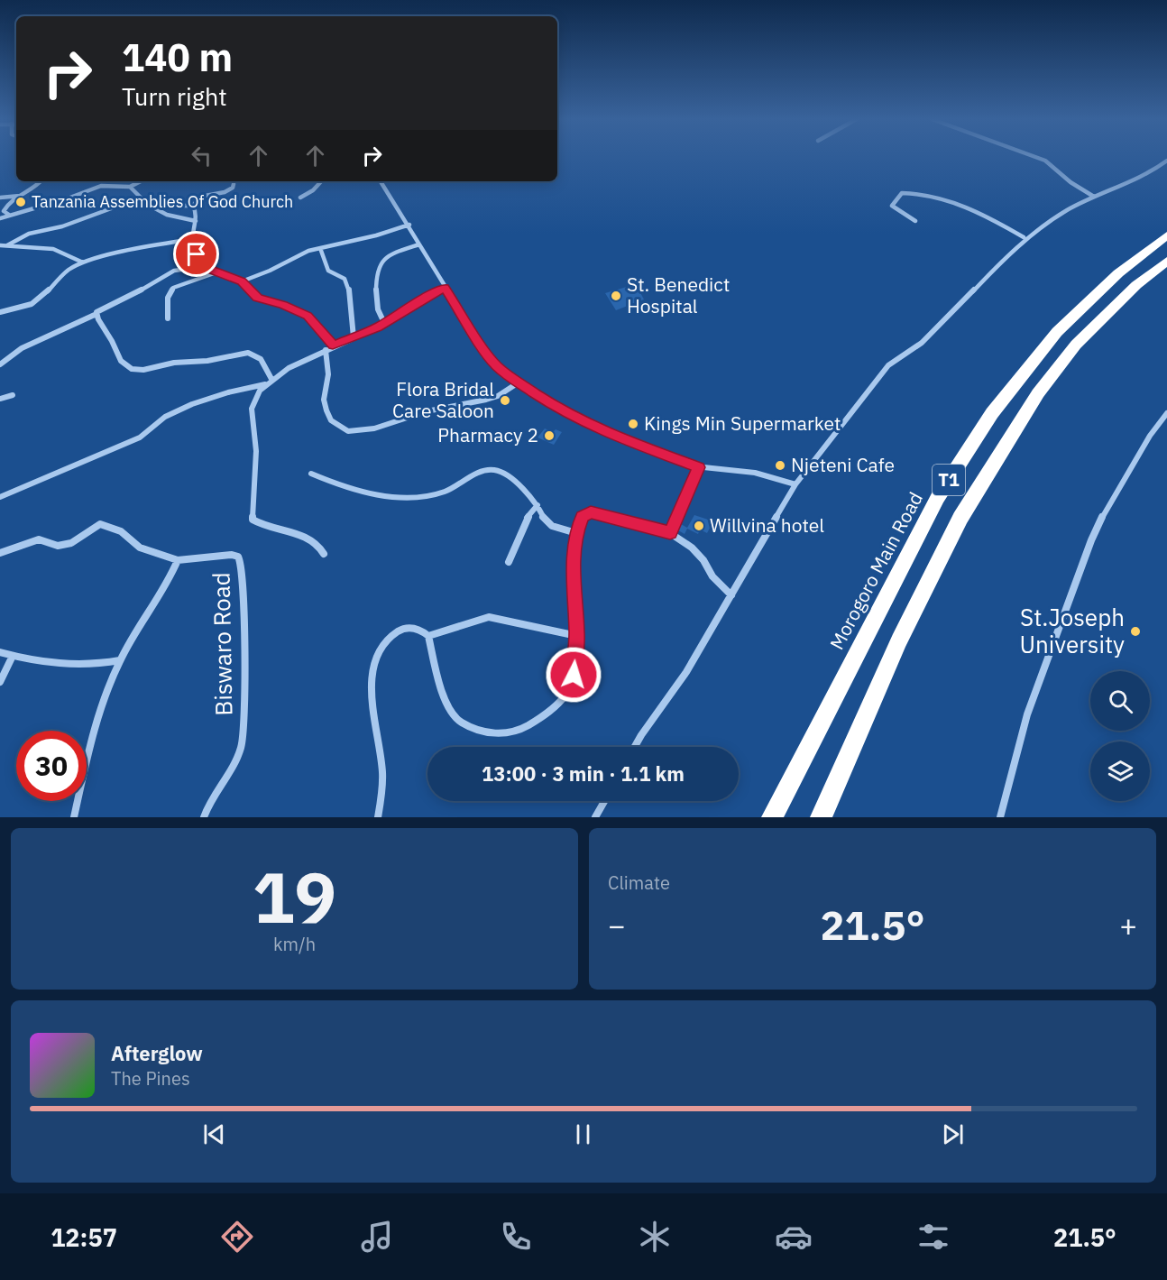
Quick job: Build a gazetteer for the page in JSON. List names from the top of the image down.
{
  "streets": {
    "highway": ["T1", "Morogoro Main Road"],
    "street": ["Biswaro Road"]
  },
  "places": [
    "Tanzania Assemblies Of God Church",
    "St. Benedict Hospital",
    "Flora Bridal Care Saloon",
    "Kings Min Supermarket",
    "Pharmacy 2",
    "Njeteni Cafe",
    "Willvina hotel",
    "St.Joseph University"
  ],
  "page": {
    "turn": ["140 m", "Turn right"],
    "limit": "30",
    "trip": "13:00 · 3 min · 1.1 km",
    "tile": [
      ["19", "km/h"],
      "Climate"
    ],
    "heat": ["−", "21.5°", "+"],
    "song": ["Afterglow", "The Pines"],
    "tabs": ["12:57", "21.5°"]
  }
}
